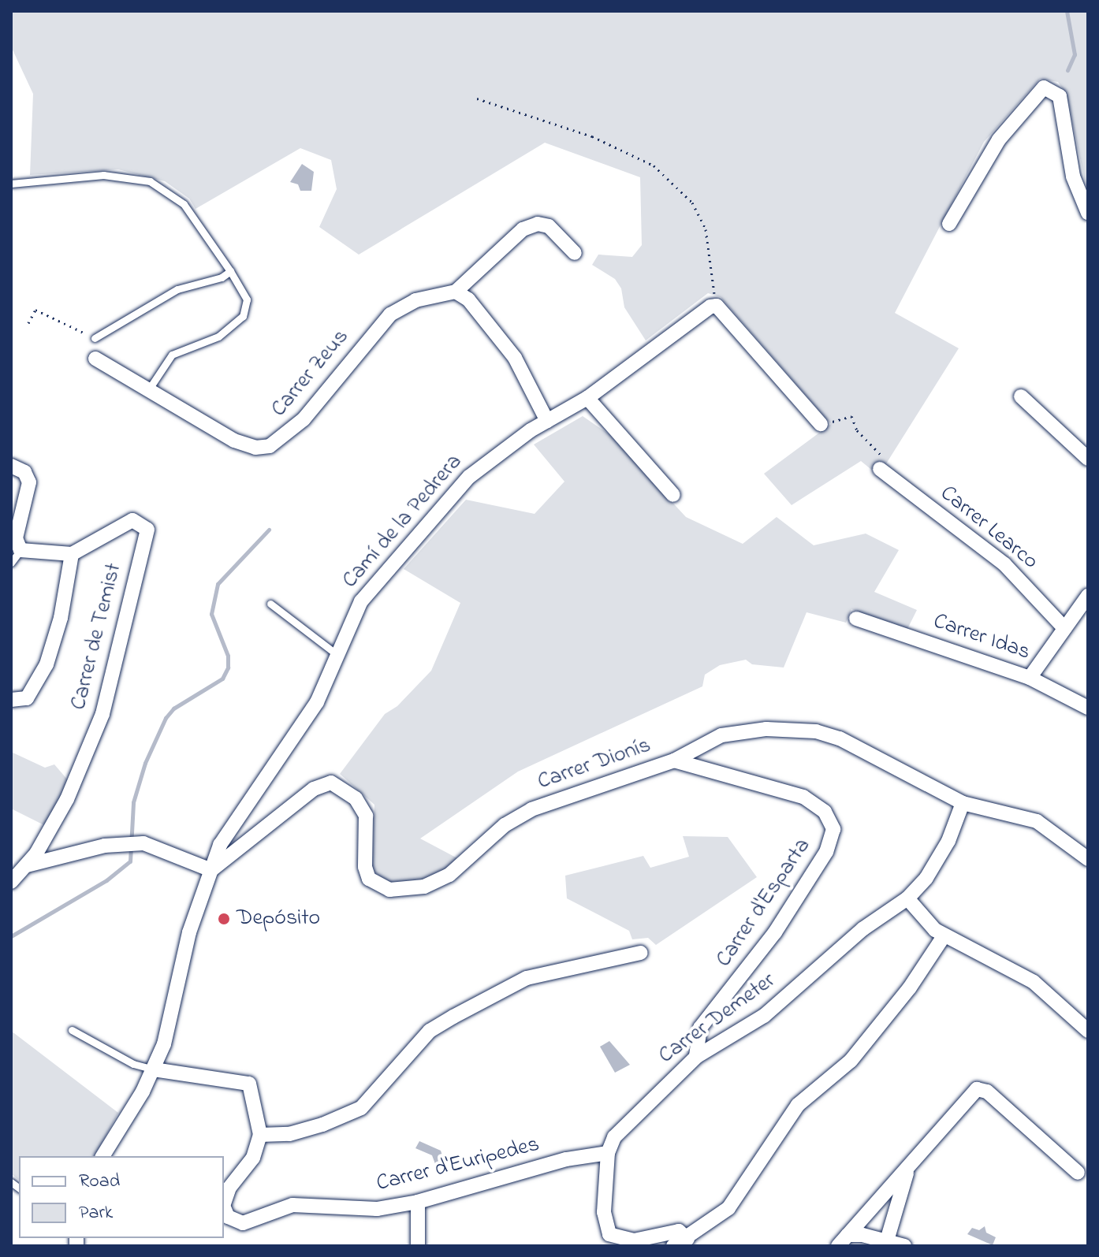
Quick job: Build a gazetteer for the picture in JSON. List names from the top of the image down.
{
  "streets": {
    "street": [
      "Carrer Zeus",
      "Camí de la Pedrera",
      "Carrer Learco",
      "Carrer de Temist",
      "Carrer Idas",
      "Carrer Dionís",
      "Carrer d'Esparta",
      "Carrer Demeter",
      "Carrer d'Euripedes"
    ]
  },
  "crossings": [
    ["Camí de la Pedrera", "Carrer Dionís"],
    ["Carrer Dionís", "Carrer d'Esparta"],
    ["Carrer Dionís", "Carrer Demeter"],
    ["Carrer d'Esparta", "Carrer Demeter"],
    ["Carrer Demeter", "Carrer d'Euripedes"]
  ],
  "places": ["Depósito"],
  "legend": ["Road", "Park"]
}
